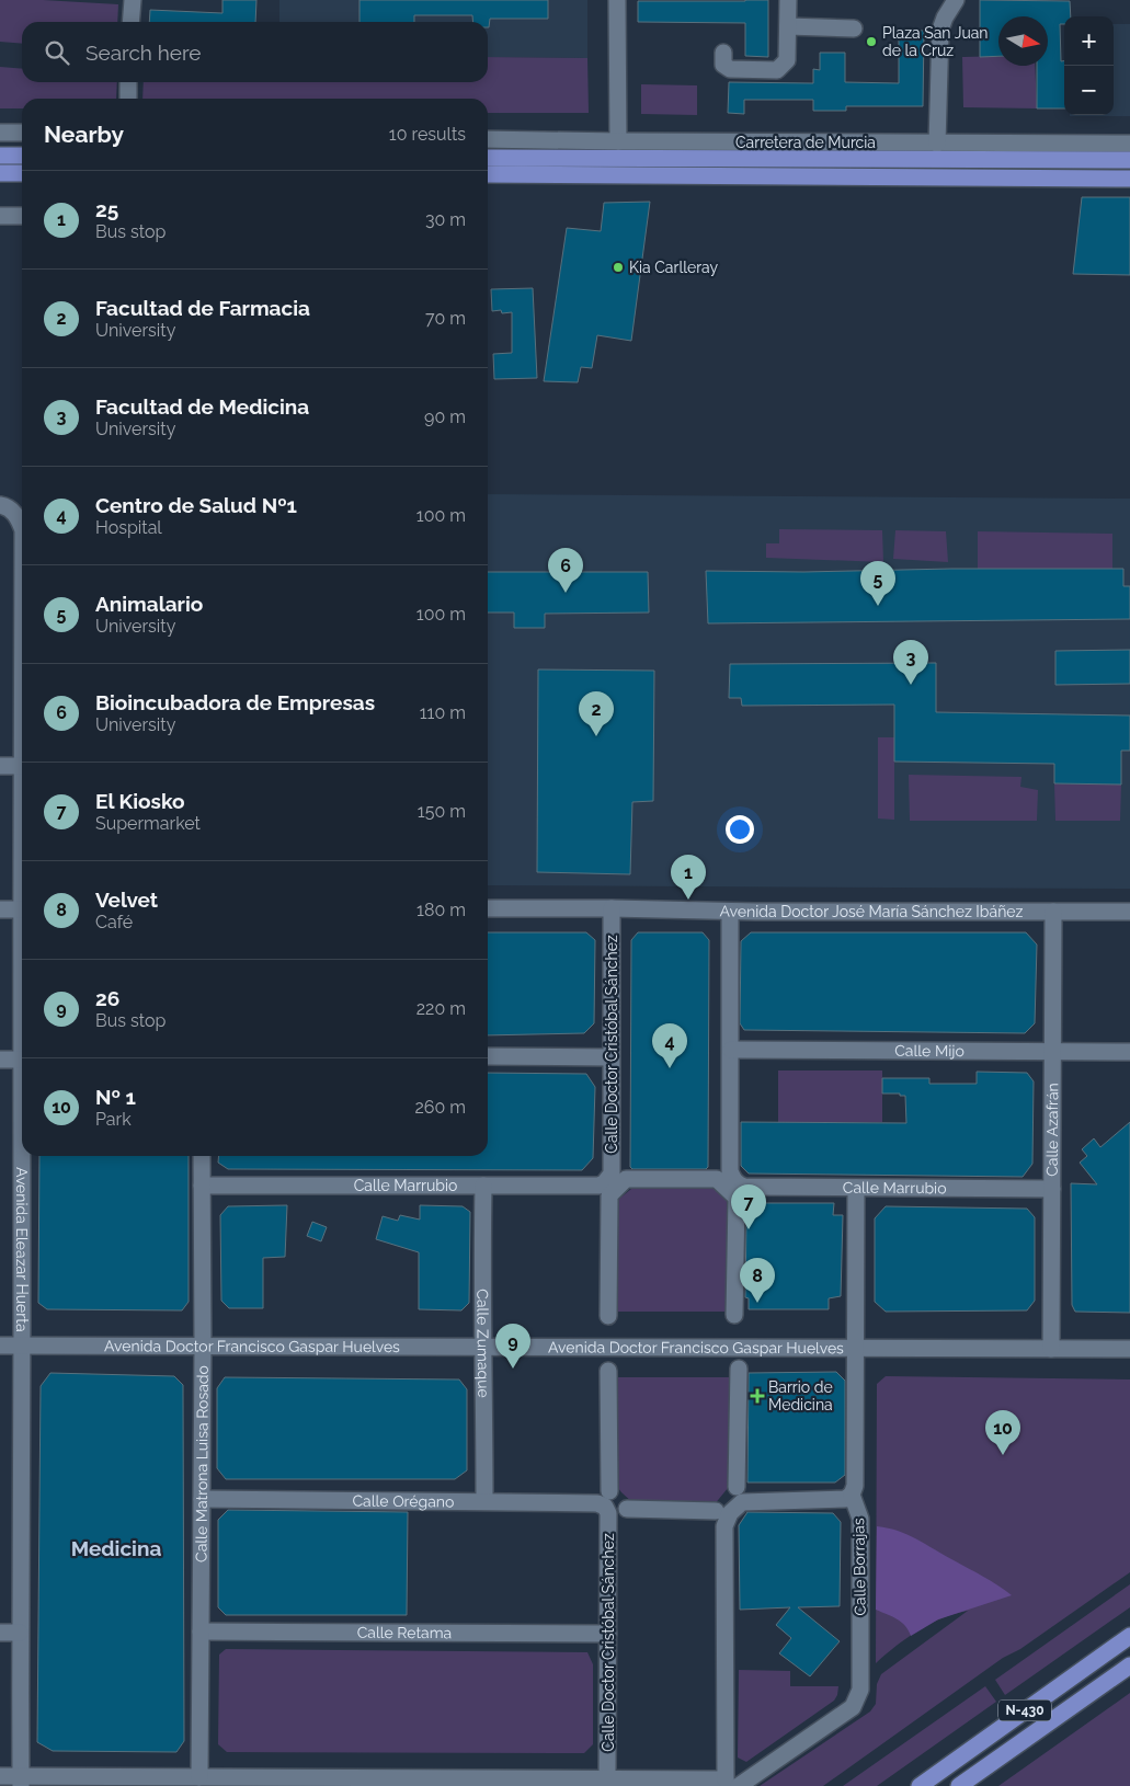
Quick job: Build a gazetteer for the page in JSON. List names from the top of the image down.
{
  "streets": {
    "main road": ["Carretera de Murcia", "N-430"],
    "street": [
      "Avenida Doctor José María Sánchez Ibáñez",
      "Calle Doctor Cristóbal Sánchez",
      "Calle Mijo",
      "Calle Azafrán",
      "Calle Marrubio",
      "Avenida Eleazar Huerta",
      "Calle Zumaque",
      "Avenida Doctor Francisco Gaspar Huelves",
      "Calle Matrona Luisa Rosado",
      "Calle Orégano",
      "Calle Borrajas",
      "Calle Retama"
    ]
  },
  "crossings": [
    ["Avenida Doctor José María Sánchez Ibáñez", "Calle Doctor Cristóbal Sánchez"],
    ["Avenida Doctor José María Sánchez Ibáñez", "Calle Azafrán"],
    ["Calle Doctor Cristóbal Sánchez", "Calle Marrubio"],
    ["Calle Doctor Cristóbal Sánchez", "Calle Orégano"],
    ["Calle Doctor Cristóbal Sánchez", "Calle Retama"],
    ["Calle Mijo", "Calle Azafrán"],
    ["Calle Azafrán", "Calle Marrubio"],
    ["Calle Azafrán", "Avenida Doctor Francisco Gaspar Huelves"],
    ["Calle Marrubio", "Calle Zumaque"],
    ["Calle Marrubio", "Calle Matrona Luisa Rosado"],
    ["Calle Marrubio", "Calle Borrajas"],
    ["Avenida Eleazar Huerta", "Avenida Doctor Francisco Gaspar Huelves"],
    ["Calle Zumaque", "Avenida Doctor Francisco Gaspar Huelves"],
    ["Calle Zumaque", "Calle Orégano"],
    ["Avenida Doctor Francisco Gaspar Huelves", "Calle Matrona Luisa Rosado"],
    ["Avenida Doctor Francisco Gaspar Huelves", "Calle Borrajas"],
    ["Calle Matrona Luisa Rosado", "Calle Orégano"],
    ["Calle Matrona Luisa Rosado", "Calle Retama"]
  ],
  "districts": ["Medicina"],
  "places": {
    "other": ["Plaza San Juan de la Cruz", "Kia Carlleray"],
    "health": ["Barrio de Medicina"]
  },
  "north": "right",
  "page": {
    "map_buttons": ["+", "−"],
    "search": "Search here",
    "heading": ["Nearby", "10 results"],
    "list": [
      {
        "mark": "1",
        "name": "25",
        "note": "Bus stop",
        "value": "30 m"
      },
      {
        "mark": "2",
        "name": "Facultad de Farmacia",
        "note": "University",
        "value": "70 m"
      },
      {
        "mark": "3",
        "name": "Facultad de Medicina",
        "note": "University",
        "value": "90 m"
      },
      {
        "mark": "4",
        "name": "Centro de Salud Nº1",
        "note": "Hospital",
        "value": "100 m"
      },
      {
        "mark": "5",
        "name": "Animalario",
        "note": "University",
        "value": "100 m"
      },
      {
        "mark": "6",
        "name": "Bioincubadora de Empresas",
        "note": "University",
        "value": "110 m"
      },
      {
        "mark": "7",
        "name": "El Kiosko",
        "note": "Supermarket",
        "value": "150 m"
      },
      {
        "mark": "8",
        "name": "Velvet",
        "note": "Café",
        "value": "180 m"
      },
      {
        "mark": "9",
        "name": "26",
        "note": "Bus stop",
        "value": "220 m"
      },
      {
        "mark": "10",
        "name": "Nº 1",
        "note": "Park",
        "value": "260 m"
      }
    ],
    "pins": [
      "6",
      "5",
      "3",
      "2",
      "1",
      "4",
      "7",
      "8",
      "9",
      "10"
    ]
  }
}
